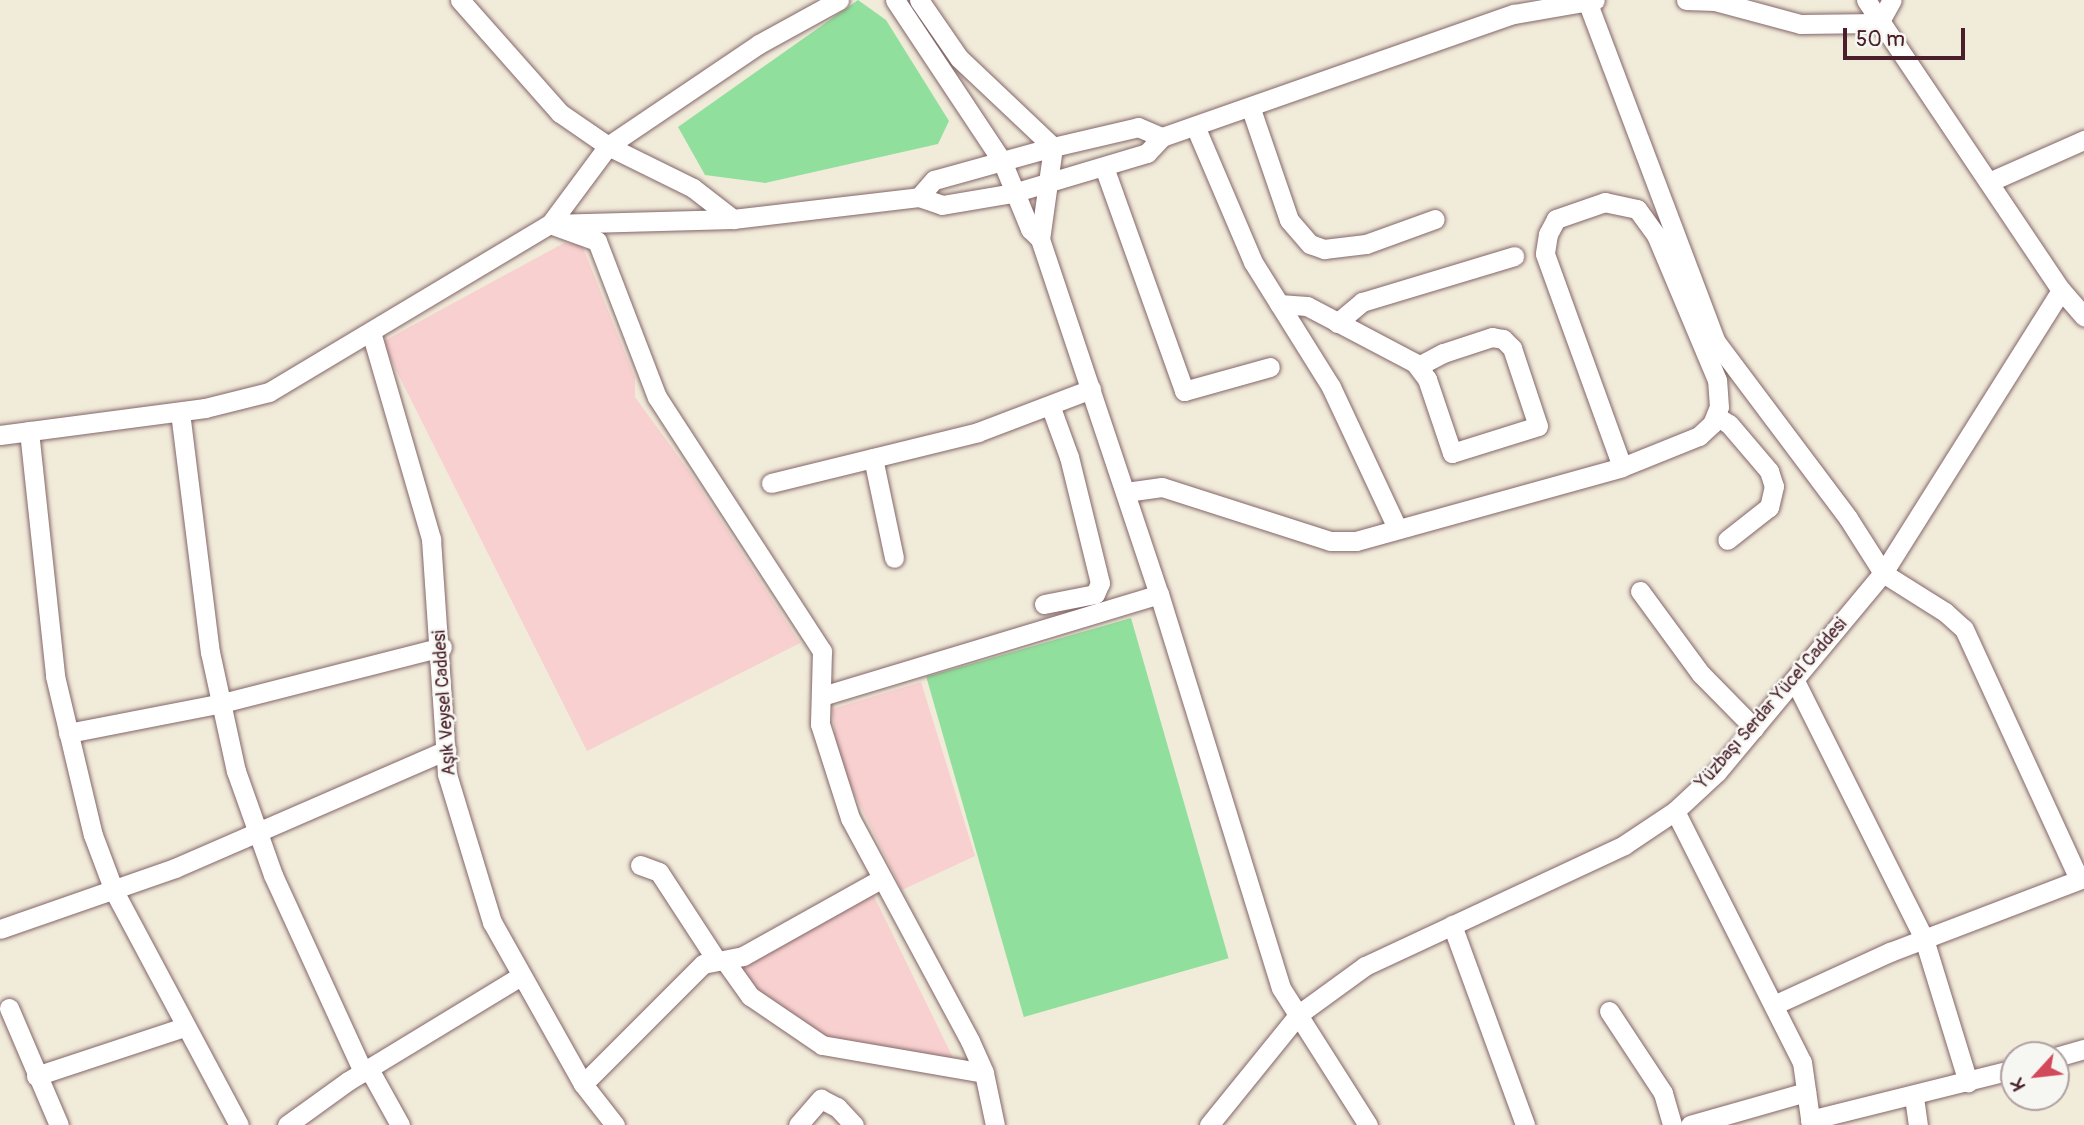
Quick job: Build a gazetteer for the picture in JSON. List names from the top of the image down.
{
  "streets": {
    "street": ["Aşık Veysel Caddesi", "Yüzbaşı Serdar Yücel Caddesi"]
  },
  "scale_bar": "50 m",
  "north": "bottom left"
}
